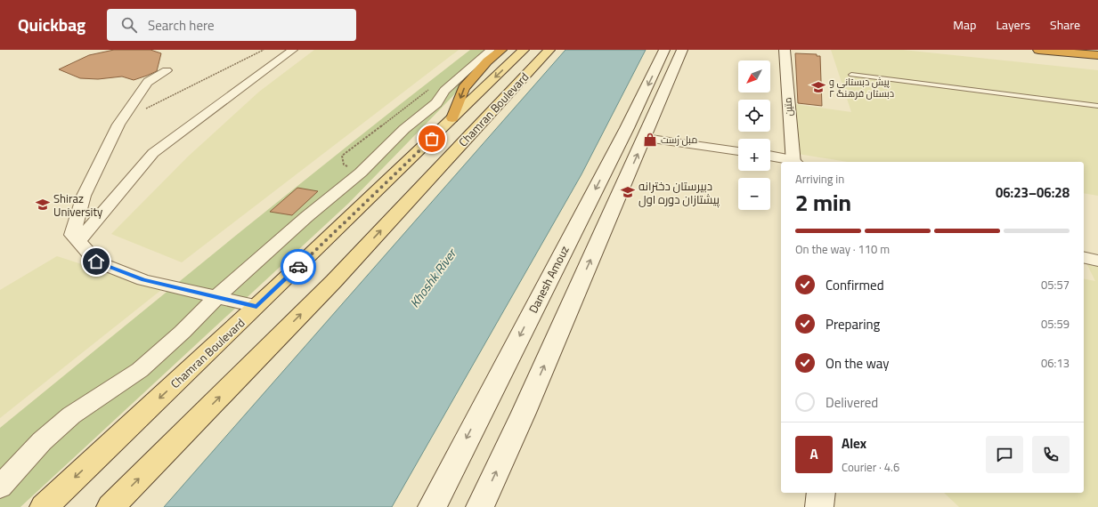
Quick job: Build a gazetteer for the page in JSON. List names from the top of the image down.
{
  "streets": {
    "main road": ["متین", "Chamran Boulevard", "Danesh Amouz"]
  },
  "water": ["Khoshk River"],
  "places": {
    "school or university": ["پیش دبستانی و دبستان فرهنگ ۲", "دبیرستان دخترانه پیشتازان دوره اول", "Shiraz University"],
    "shop": ["مبل رُست"]
  },
  "north": "bottom left",
  "page": {
    "header": "Quickbag",
    "search": "Search here",
    "nav": ["Map", "Layers", "Share"],
    "map_buttons": ["+", "−"],
    "heading": ["2 min", "Arriving in", "06:23–06:28"],
    "panel": ["Alex", "Courier · 4.6"],
    "bar": "On the way · 110 m",
    "list": [
      ["Confirmed", "05:57"],
      ["Preparing", "05:59"],
      ["On the way", "06:13"],
      "Delivered"
    ],
    "round": "A"
  }
}
